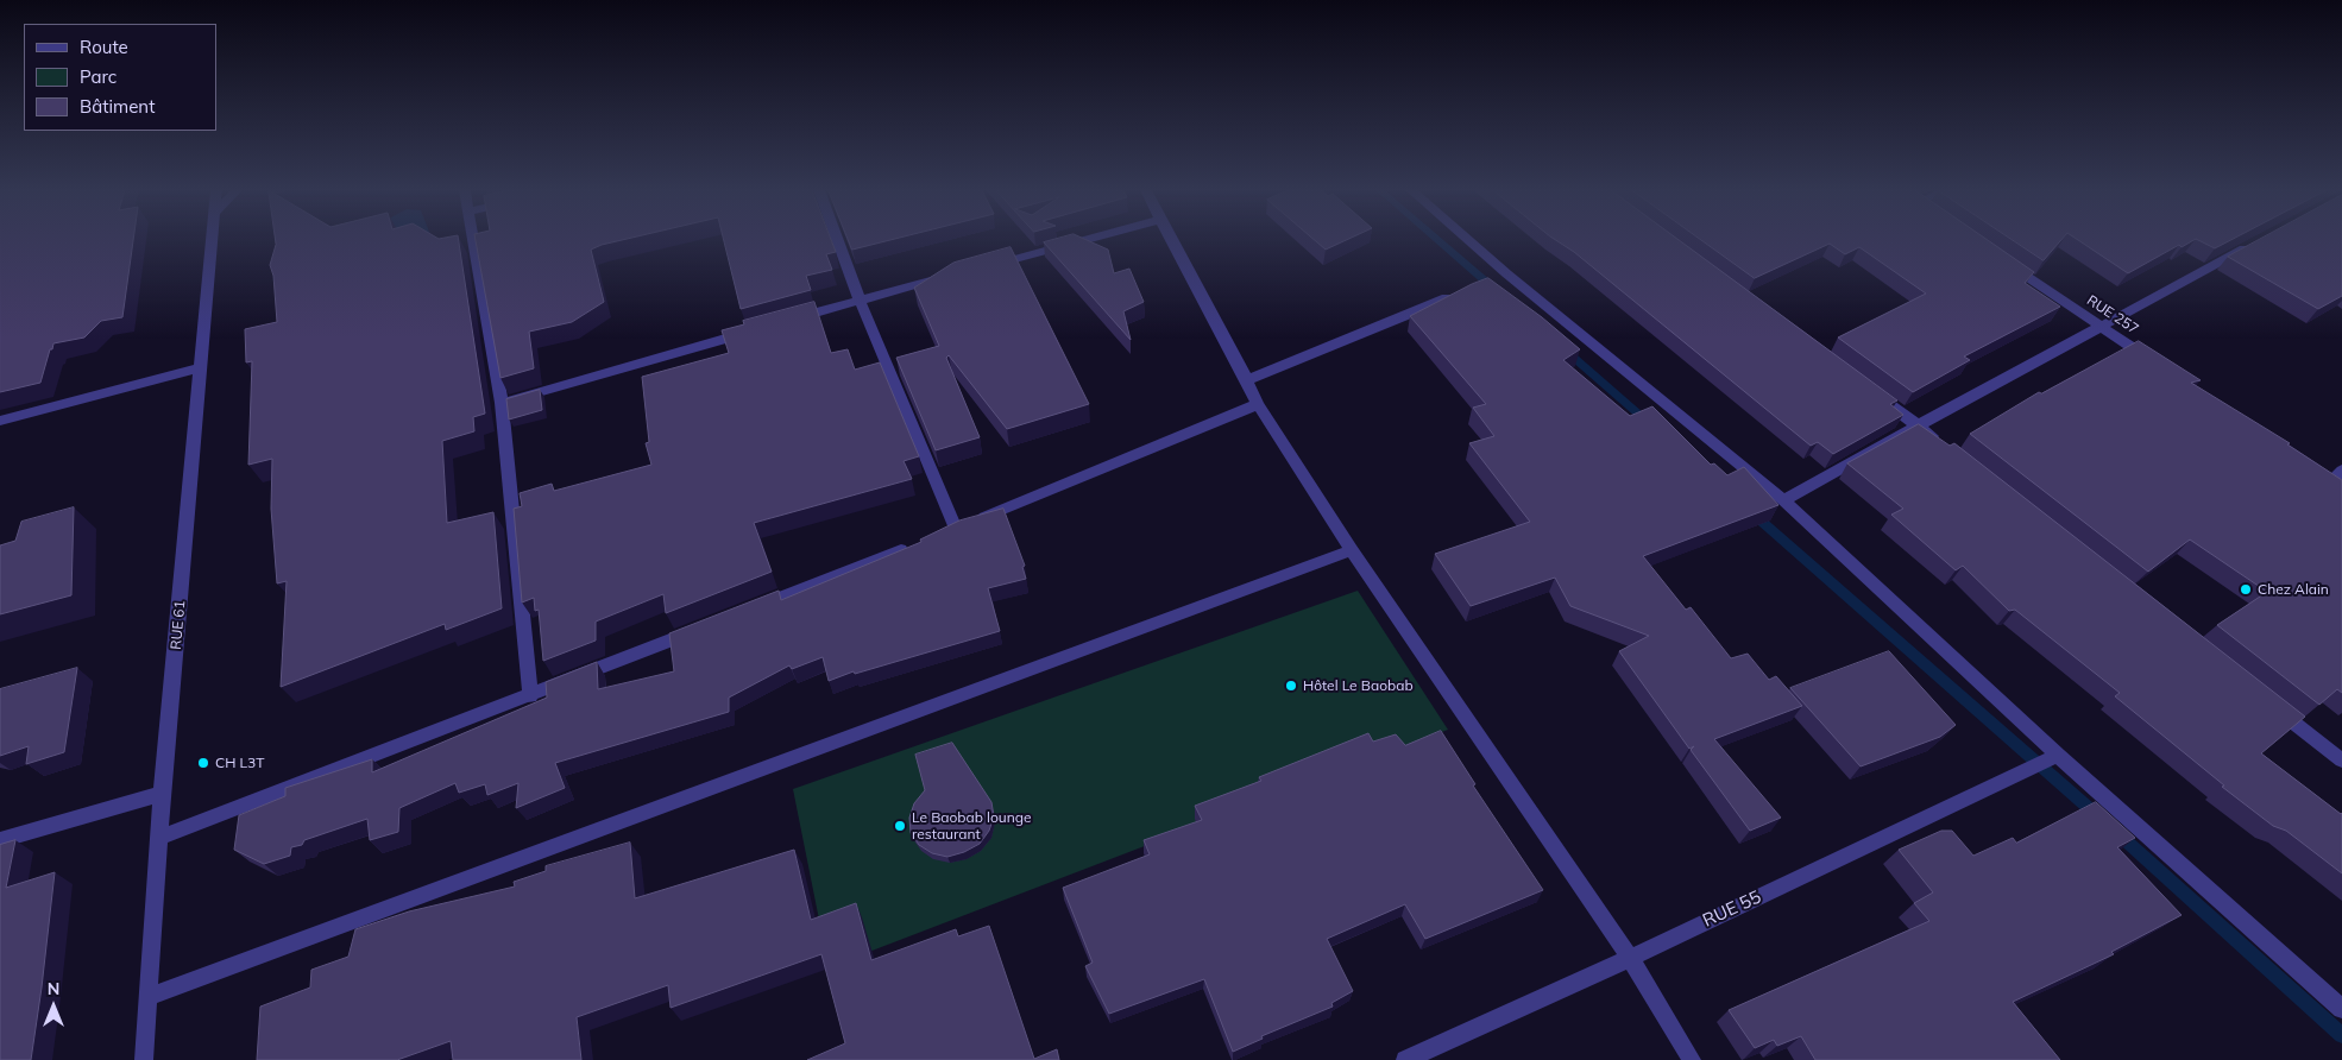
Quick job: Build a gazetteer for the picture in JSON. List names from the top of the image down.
{
  "streets": {
    "street": ["RUE 257", "RUE 61", "RUE 55"]
  },
  "places": [
    "Chez Alain",
    "Hôtel Le Baobab",
    "CH L3T",
    "Le Baobab lounge restaurant"
  ],
  "legend": ["Route", "Parc", "Bâtiment"],
  "north": "top"
}
